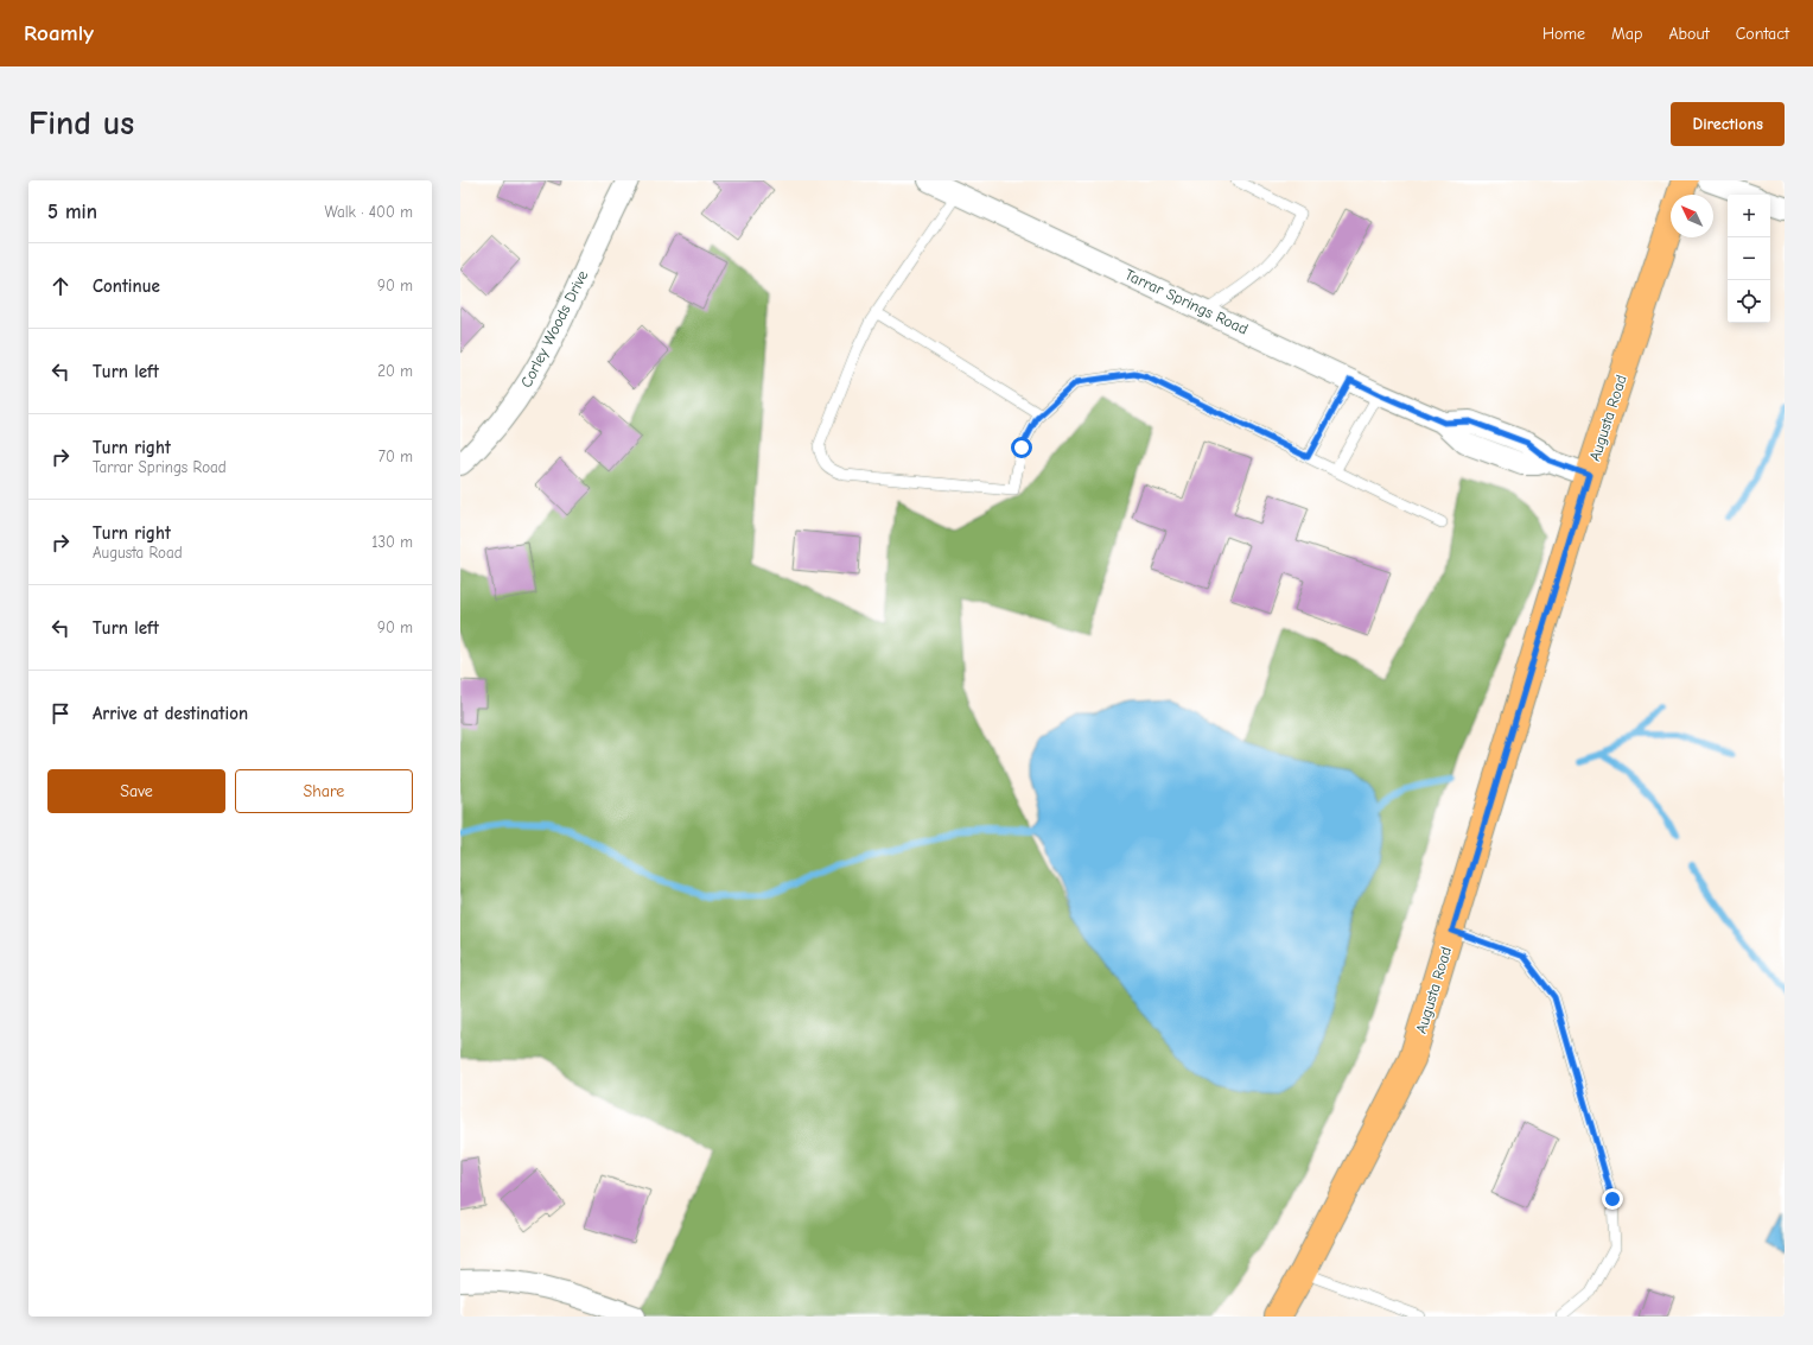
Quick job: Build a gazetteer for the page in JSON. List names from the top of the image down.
{
  "streets": {
    "main road": ["Augusta Road"],
    "street": ["Tarrar Springs Road", "Corley Woods Drive"]
  },
  "crossings": [
    ["Tarrar Springs Road", "Augusta Road"]
  ],
  "north": "top left",
  "page": {
    "header": "Roamly",
    "nav": [
      "Home",
      "Map",
      "About",
      "Contact"
    ],
    "buttons": [
      "Directions",
      ["Save", "Share"]
    ],
    "title": "Find us",
    "heading": ["5 min", "Walk · 400 m"],
    "map_buttons": ["+", "−"],
    "list": [
      ["Continue", "90 m"],
      ["Turn left", "20 m"],
      ["Turn right", "Tarrar Springs Road", "70 m"],
      ["Turn right", "Augusta Road", "130 m"],
      ["Turn left", "90 m"],
      "Arrive at destination"
    ]
  }
}
